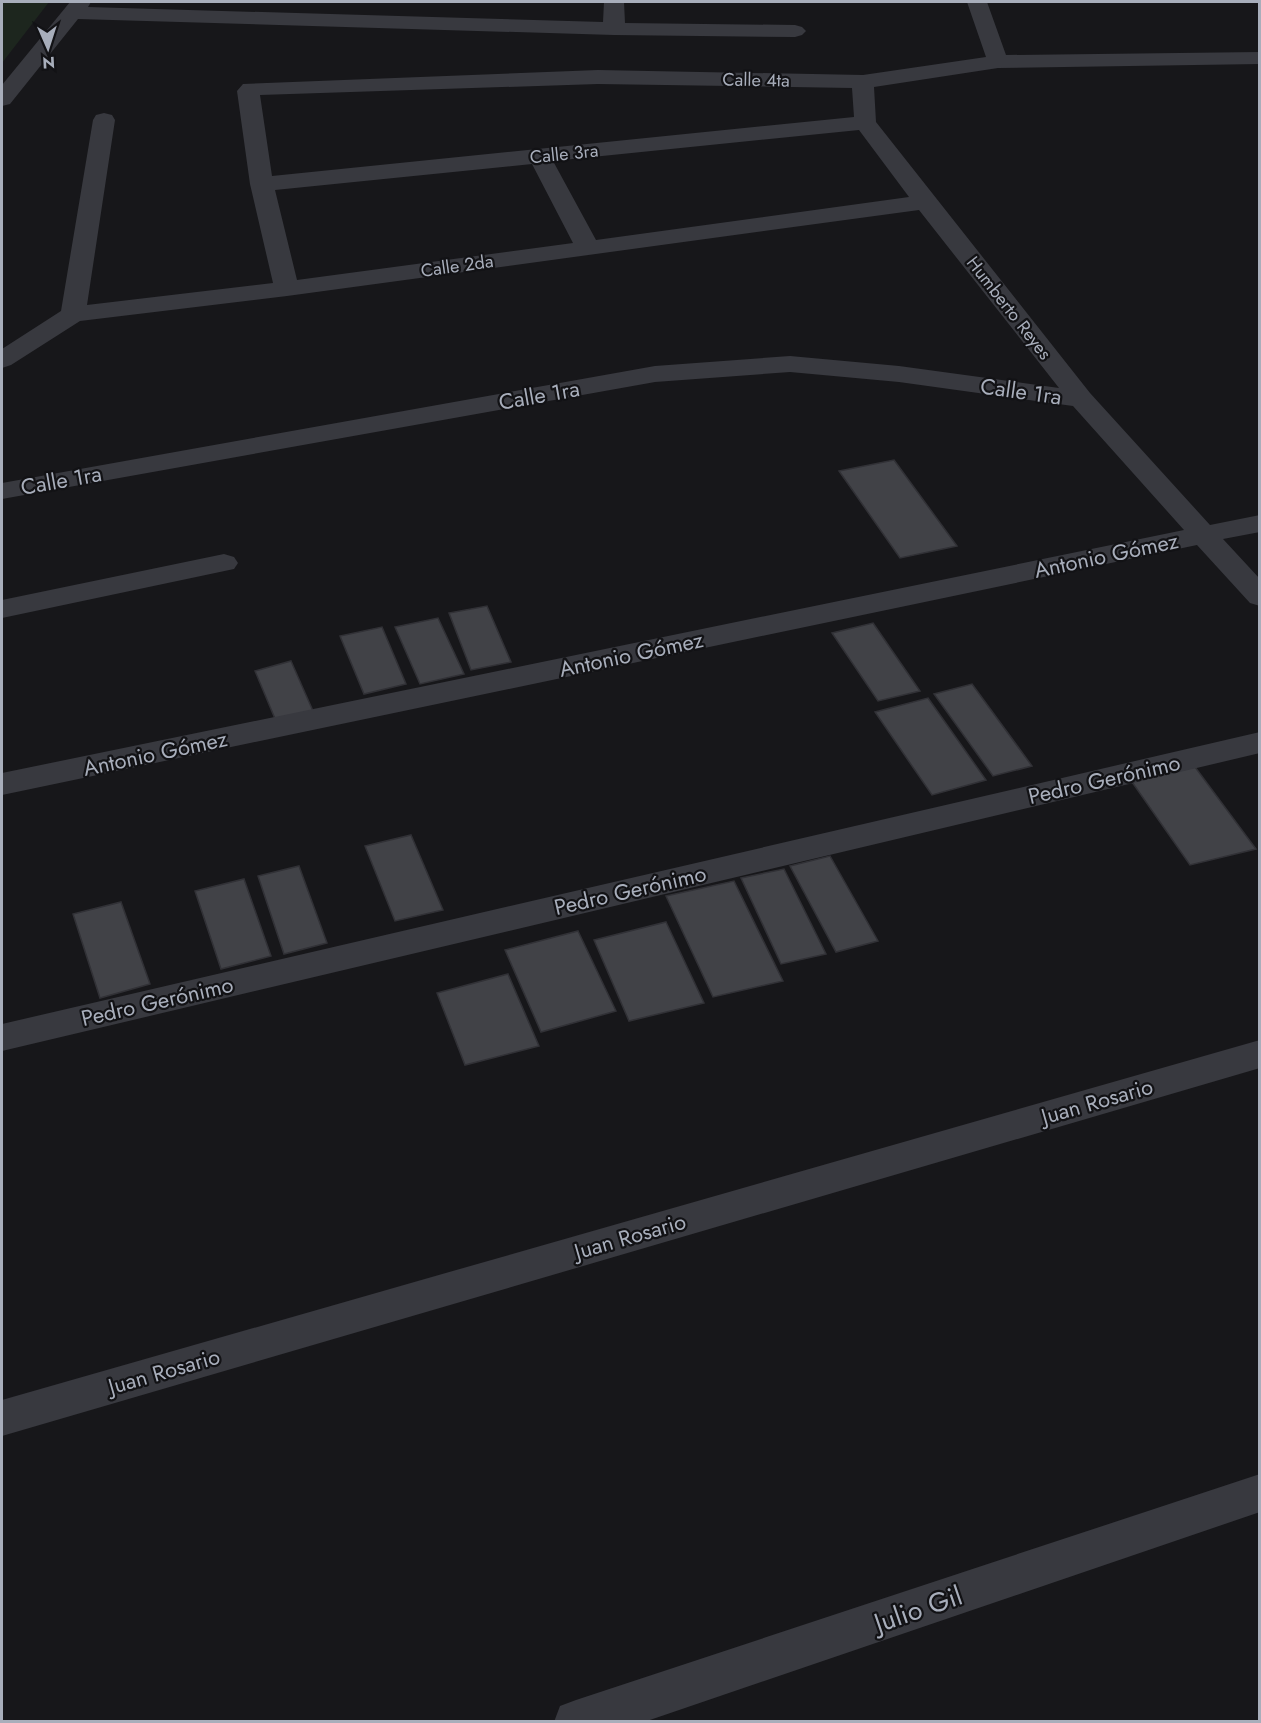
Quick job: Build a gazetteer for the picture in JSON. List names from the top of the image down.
{
  "streets": {
    "street": [
      "Calle 4ta",
      "Calle 3ra",
      "Calle 2da",
      "Humberto Reyes",
      "Calle 1ra",
      "Antonio Gómez",
      "Pedro Gerónimo",
      "Juan Rosario",
      "Julio Gil"
    ]
  },
  "crossings": [
    ["Calle 4ta", "Calle 3ra"],
    ["Calle 3ra", "Humberto Reyes"],
    ["Calle 2da", "Humberto Reyes"],
    ["Humberto Reyes", "Calle 1ra"],
    ["Humberto Reyes", "Antonio Gómez"]
  ],
  "north": "bottom"
}
